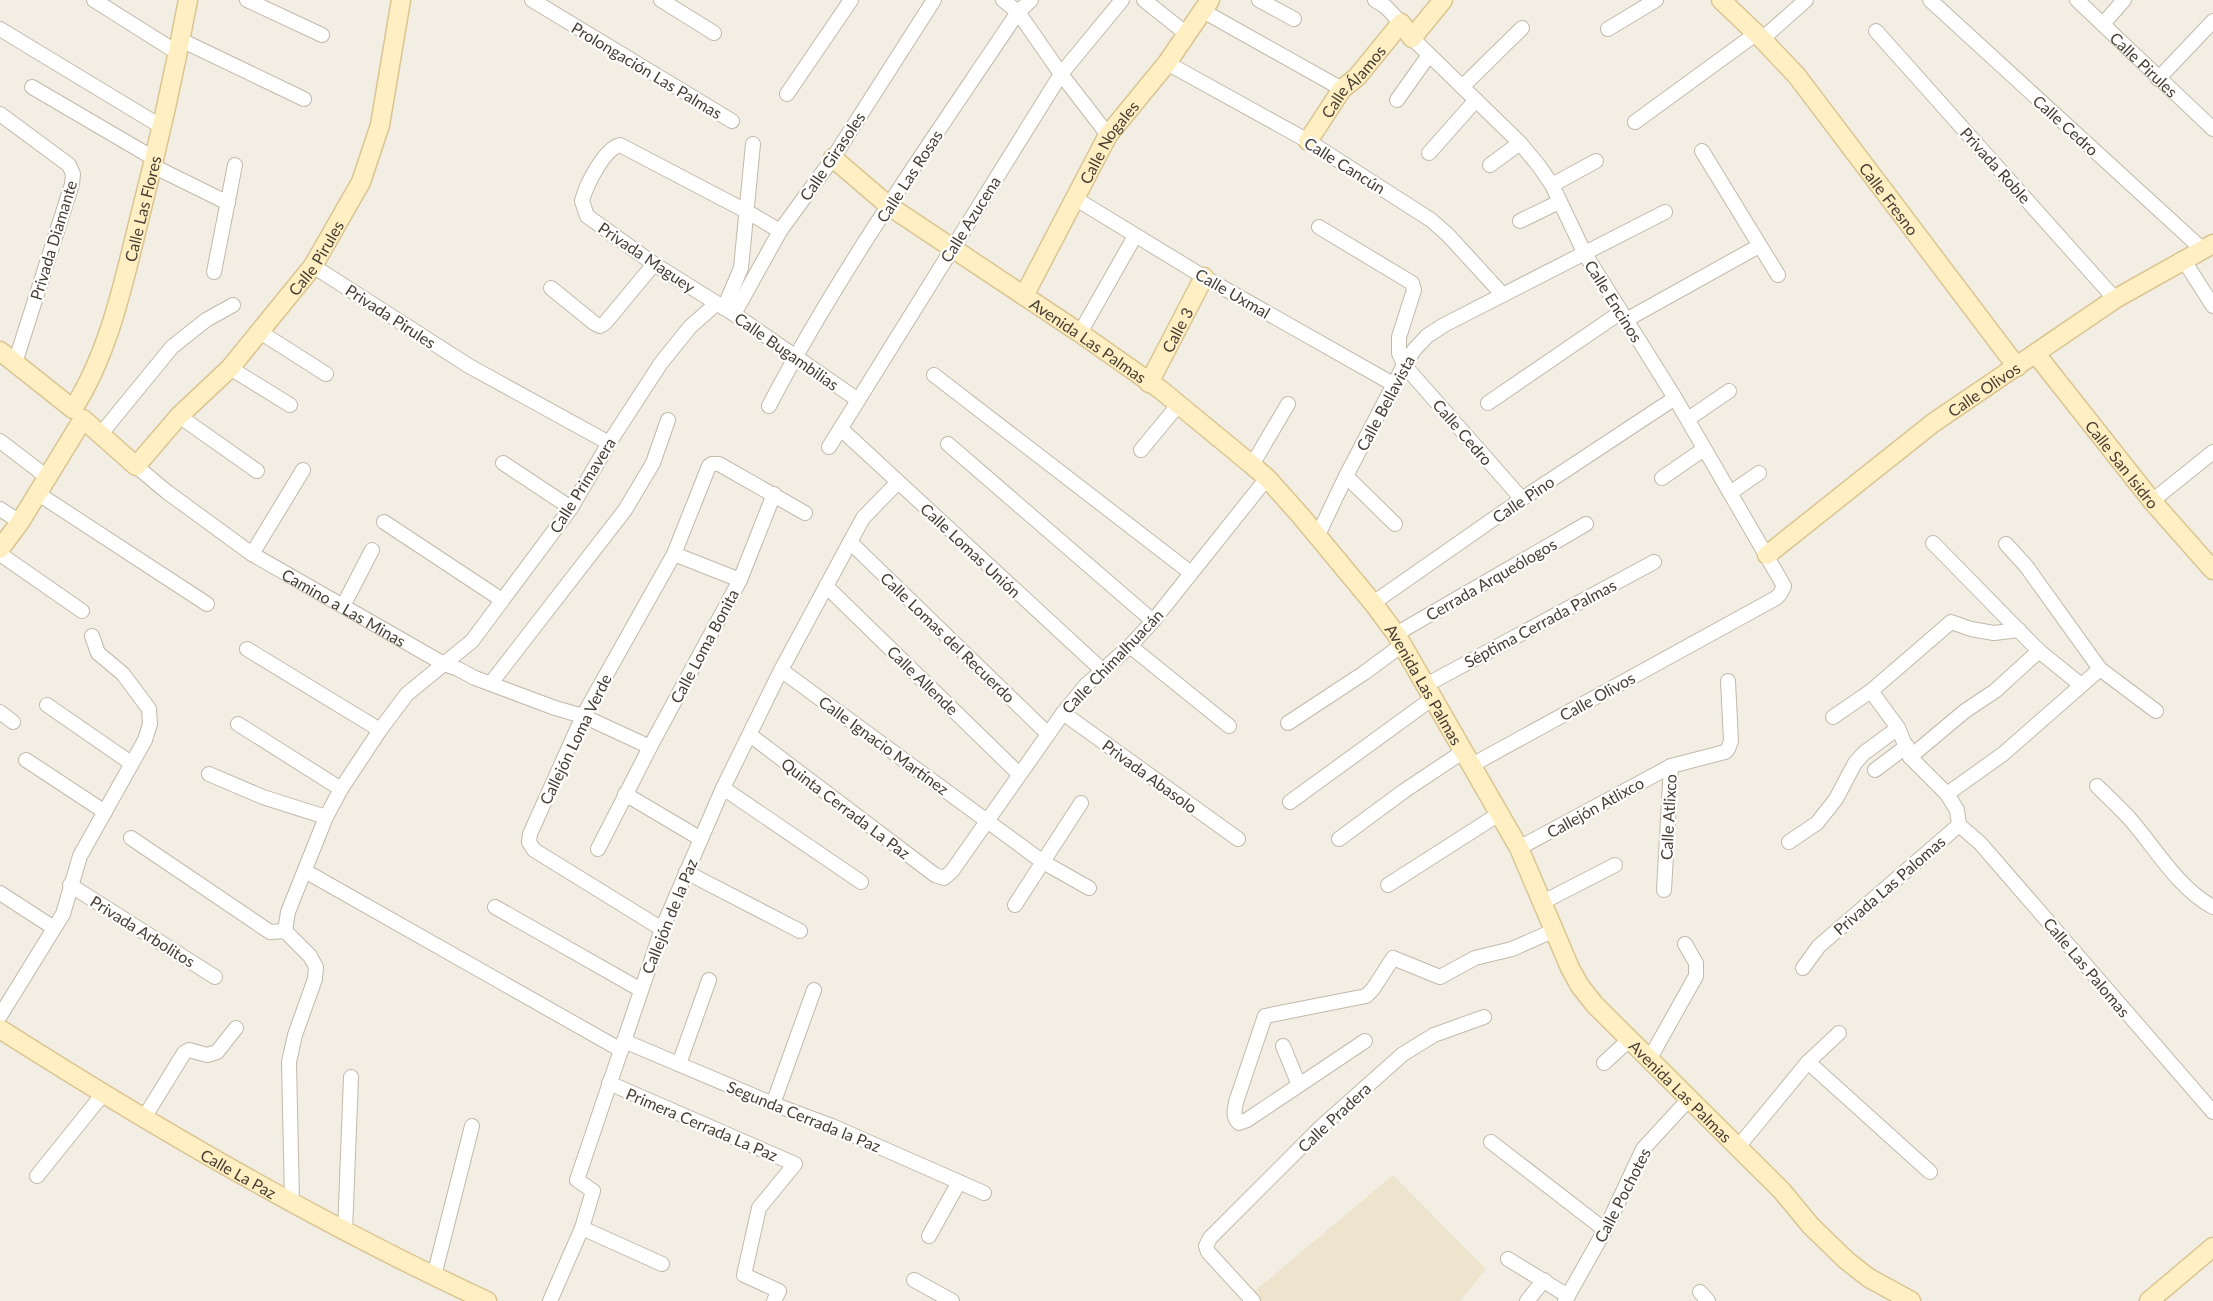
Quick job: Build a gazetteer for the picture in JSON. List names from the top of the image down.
{
  "streets": {
    "main road": [
      "Calle Pirules",
      "Calle Álamos",
      "Calle Nogales",
      "Calle Fresno",
      "Calle Las Flores",
      "Calle 3",
      "Avenida Las Palmas",
      "Calle Olivos",
      "Calle San Isidro",
      "Camino a Las Minas",
      "Calle La Paz"
    ],
    "street": [
      "Prolongación Las Palmas",
      "Calle Cedro",
      "Calle Girasoles",
      "Calle Cancún",
      "Privada Roble",
      "Calle Las Rosas",
      "Calle Azucena",
      "Privada Diamante",
      "Privada Maguey",
      "Calle Uxmal",
      "Calle Encinos",
      "Privada Pirules",
      "Calle Bugambilias",
      "Calle Bellavista",
      "Calle Primavera",
      "Calle Pino",
      "Calle Lomas Unión",
      "Cerrada Arqueólogos",
      "Séptima Cerrada Palmas",
      "Calle Lomas del Recuerdo",
      "Calle Loma Bonita",
      "Calle Chimalhuacán",
      "Calle Allende",
      "Callejón Loma Verde",
      "Calle Ignacio Martínez",
      "Privada Abasolo",
      "Callejón Atlixco",
      "Quinta Cerrada La Paz",
      "Calle Atlixco",
      "Privada Las Palomas",
      "Callejón de la Paz",
      "Privada Arbolitos",
      "Calle Las Palomas",
      "Segunda Cerrada la Paz",
      "Calle Pradera",
      "Primera Cerrada La Paz",
      "Calle Pochotes"
    ]
  },
  "crossings": [
    ["Calle Pirules", "Privada Pirules"],
    ["Calle Pirules", "Camino a Las Minas"],
    ["Calle Álamos", "Calle Cancún"],
    ["Calle Cedro", "Calle Olivos"],
    ["Calle Cedro", "Calle Bellavista"],
    ["Calle Cedro", "Calle Pino"],
    ["Calle Nogales", "Calle Cancún"],
    ["Calle Nogales", "Calle Uxmal"],
    ["Calle Nogales", "Avenida Las Palmas"],
    ["Calle Girasoles", "Privada Maguey"],
    ["Calle Girasoles", "Avenida Las Palmas"],
    ["Calle Girasoles", "Calle Bugambilias"],
    ["Calle Girasoles", "Calle Primavera"],
    ["Calle Cancún", "Calle Bellavista"],
    ["Privada Roble", "Calle Olivos"],
    ["Calle Las Rosas", "Avenida Las Palmas"],
    ["Calle Las Rosas", "Calle Bugambilias"],
    ["Calle Fresno", "Calle Olivos"],
    ["Calle Las Flores", "Camino a Las Minas"],
    ["Calle Azucena", "Avenida Las Palmas"],
    ["Calle Azucena", "Calle Bugambilias"],
    ["Calle Azucena", "Calle Lomas Unión"],
    ["Privada Diamante", "Camino a Las Minas"],
    ["Privada Maguey", "Calle Bugambilias"],
    ["Privada Maguey", "Calle Primavera"],
    ["Calle Uxmal", "Calle 3"],
    ["Calle Uxmal", "Calle Bellavista"],
    ["Calle Encinos", "Calle Olivos"],
    ["Calle Encinos", "Calle Bellavista"],
    ["Calle Encinos", "Calle Pino"],
    ["Privada Pirules", "Calle Primavera"],
    ["Calle 3", "Avenida Las Palmas"],
    ["Avenida Las Palmas", "Calle Olivos"],
    ["Avenida Las Palmas", "Calle Bellavista"],
    ["Avenida Las Palmas", "Calle Pino"],
    ["Avenida Las Palmas", "Cerrada Arqueólogos"],
    ["Avenida Las Palmas", "Séptima Cerrada Palmas"],
    ["Avenida Las Palmas", "Calle Chimalhuacán"],
    ["Avenida Las Palmas", "Callejón Atlixco"],
    ["Avenida Las Palmas", "Calle Pochotes"],
    ["Calle Bugambilias", "Calle Primavera"],
    ["Calle Olivos", "Calle San Isidro"],
    ["Calle Primavera", "Camino a Las Minas"],
    ["Calle Primavera", "Segunda Cerrada la Paz"],
    ["Calle Lomas Unión", "Calle Chimalhuacán"],
    ["Calle Lomas Unión", "Callejón de la Paz"],
    ["Camino a Las Minas", "Calle Loma Bonita"],
    ["Camino a Las Minas", "Callejón Loma Verde"],
    ["Calle Lomas del Recuerdo", "Calle Chimalhuacán"],
    ["Calle Lomas del Recuerdo", "Callejón de la Paz"],
    ["Calle Loma Bonita", "Callejón Loma Verde"],
    ["Calle Chimalhuacán", "Calle Allende"],
    ["Calle Chimalhuacán", "Calle Ignacio Martínez"],
    ["Calle Chimalhuacán", "Privada Abasolo"],
    ["Calle Chimalhuacán", "Quinta Cerrada La Paz"],
    ["Calle Allende", "Callejón de la Paz"],
    ["Callejón Loma Verde", "Callejón de la Paz"],
    ["Calle Ignacio Martínez", "Callejón de la Paz"],
    ["Callejón Atlixco", "Calle Atlixco"],
    ["Quinta Cerrada La Paz", "Callejón de la Paz"],
    ["Privada Las Palomas", "Calle Las Palomas"],
    ["Callejón de la Paz", "Segunda Cerrada la Paz"],
    ["Callejón de la Paz", "Primera Cerrada La Paz"]
  ]
}
